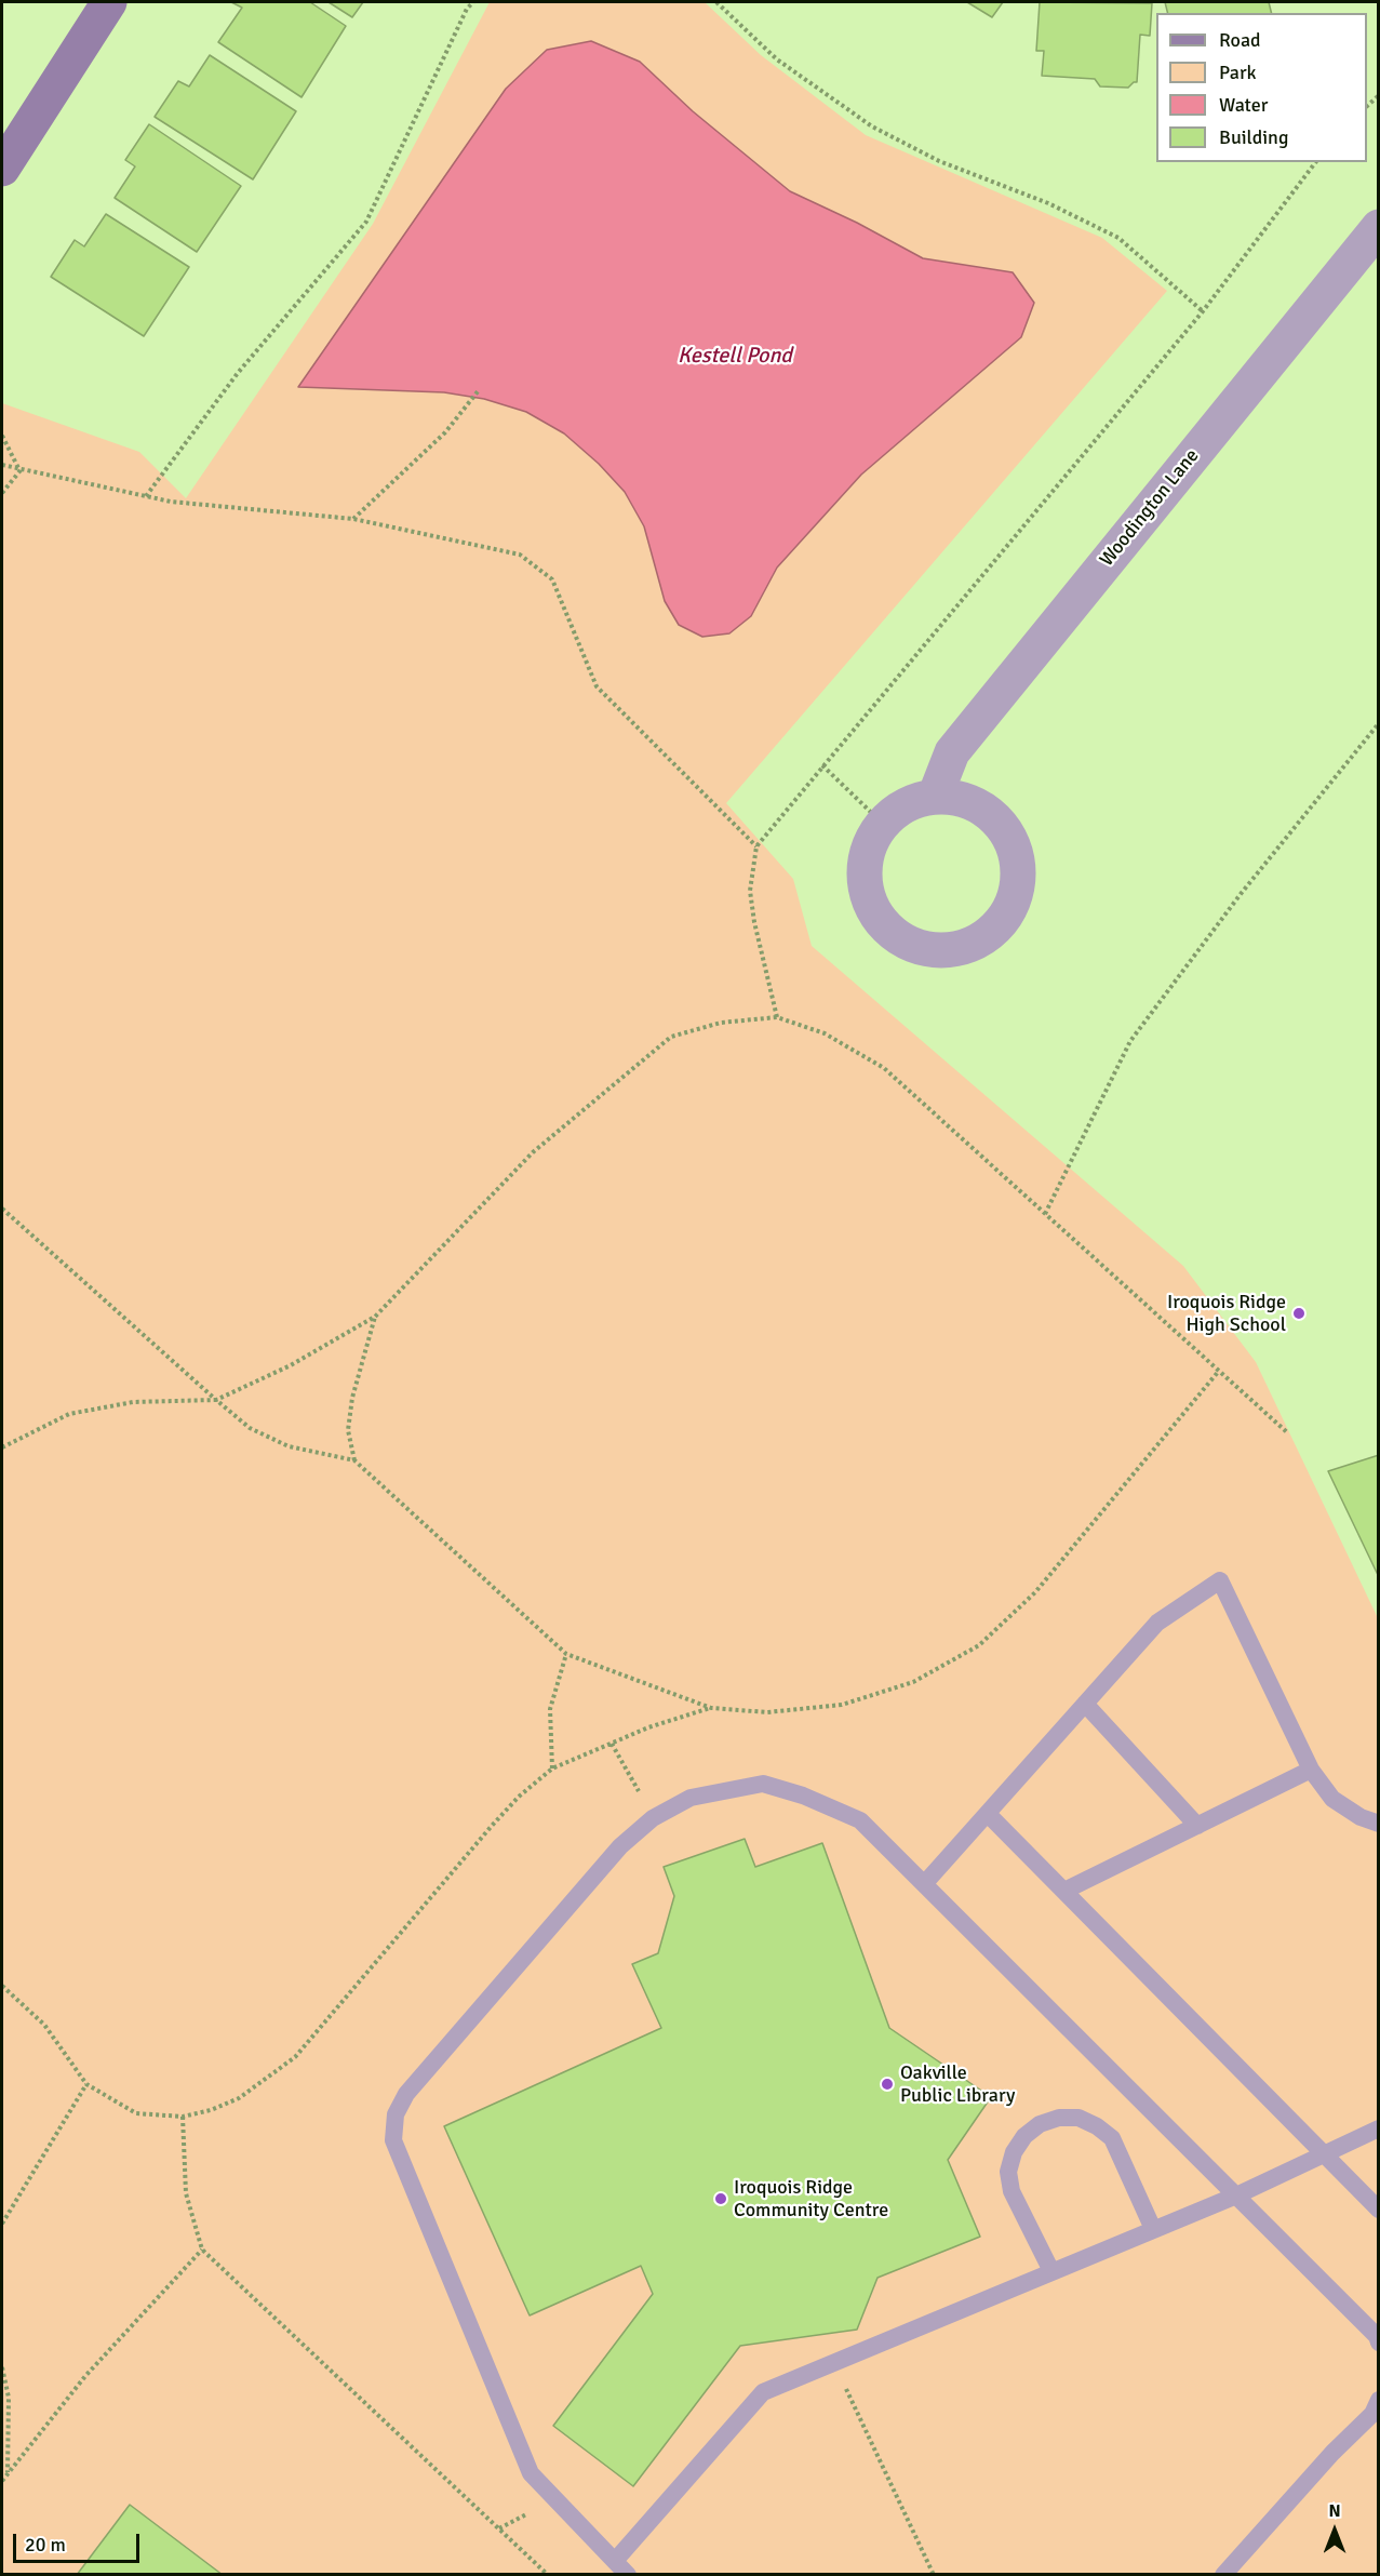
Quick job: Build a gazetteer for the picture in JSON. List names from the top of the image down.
{
  "streets": {
    "street": ["Woodington Lane"]
  },
  "water": ["Kestell Pond"],
  "places": ["Iroquois Ridge High School", "Oakville Public Library", "Iroquois Ridge Community Centre"],
  "legend": [
    "Road",
    "Park",
    "Water",
    "Building"
  ],
  "scale_bar": "20 m",
  "north": "top"
}
